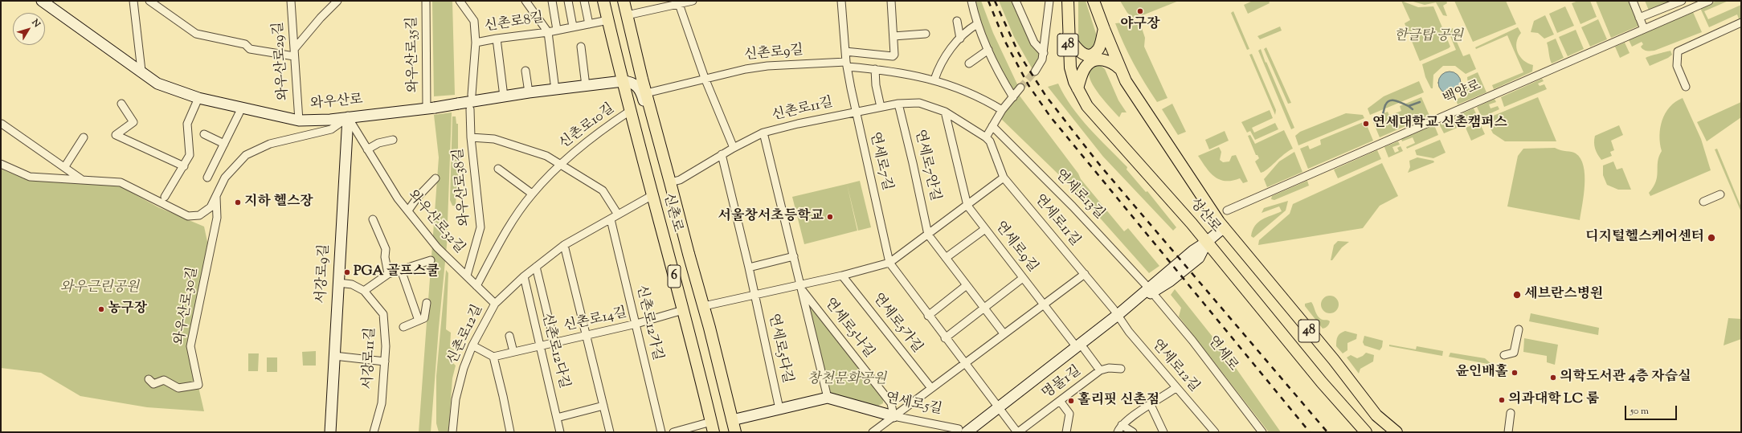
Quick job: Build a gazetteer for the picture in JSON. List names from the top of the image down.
{
  "streets": {
    "main road": [
      "48",
      "신촌로",
      "성산로",
      "6"
    ],
    "street": [
      "신촌로8길",
      "신촌로9길",
      "와우산로35길",
      "와우산로29길",
      "백양로",
      "와우산로",
      "신촌로11길",
      "신촌로10길",
      "연세로7길",
      "연세로7안길",
      "와우산로38길",
      "연세로13길",
      "연세로11길",
      "와우산로32길",
      "연세로9길",
      "서강로9길",
      "와우산로30길",
      "신촌로14길",
      "신촌로12가길",
      "연세로5가길",
      "연세로5나길",
      "신촌로12길",
      "연세로5다길",
      "신촌로12다길",
      "연세로",
      "서강로11길",
      "연세로12길",
      "명물1길",
      "연세로5길"
    ]
  },
  "crossings": [
    ["신촌로8길", "신촌로"],
    ["신촌로9길", "연세로7길"],
    ["신촌로9길", "신촌로"],
    ["와우산로35길", "와우산로"],
    ["와우산로29길", "와우산로"],
    ["와우산로", "와우산로32길"],
    ["와우산로", "서강로9길"],
    ["와우산로", "와우산로30길"],
    ["신촌로11길", "연세로7길"],
    ["신촌로11길", "연세로7안길"],
    ["신촌로11길", "신촌로"],
    ["신촌로11길", "연세로11길"],
    ["신촌로11길", "연세로9길"],
    ["신촌로11길", "연세로5나길"],
    ["신촌로11길", "연세로5다길"],
    ["신촌로10길", "와우산로38길"],
    ["신촌로10길", "신촌로"],
    ["신촌로10길", "와우산로32길"],
    ["신촌로10길", "신촌로12길"],
    ["연세로7길", "연세로5나길"],
    ["연세로7안길", "연세로9길"],
    ["와우산로38길", "와우산로32길"],
    ["신촌로", "신촌로14길"],
    ["신촌로", "신촌로12길"],
    ["신촌로", "연세로5길"],
    ["연세로11길", "연세로12길"],
    ["와우산로32길", "서강로9길"],
    ["와우산로32길", "와우산로30길"],
    ["와우산로32길", "신촌로12길"],
    ["연세로9길", "명물1길"],
    ["서강로9길", "와우산로30길"],
    ["서강로9길", "서강로11길"],
    ["신촌로14길", "신촌로12가길"],
    ["신촌로14길", "신촌로12다길"],
    ["신촌로12가길", "신촌로12길"],
    ["연세로5가길", "연세로5나길"],
    ["연세로5나길", "연세로5길"],
    ["신촌로12길", "신촌로12다길"],
    ["연세로5다길", "연세로5길"]
  ],
  "parks": ["한글탑 공원", "와우근린공원", "창천문화공원"],
  "places": [
    "야구장",
    "연세대학교 신촌캠퍼스",
    "지하 헬스장",
    "서울창서초등학교",
    "디지털헬스케어센터",
    "PGA 골프스쿨",
    "세브란스병원",
    "농구장",
    "윤인배홀",
    "의학도서관 4층 자습실",
    "의과대학 LC 룸",
    "홀리핏 신촌점"
  ],
  "scale_bar": "50 m",
  "north": "top right"
}
